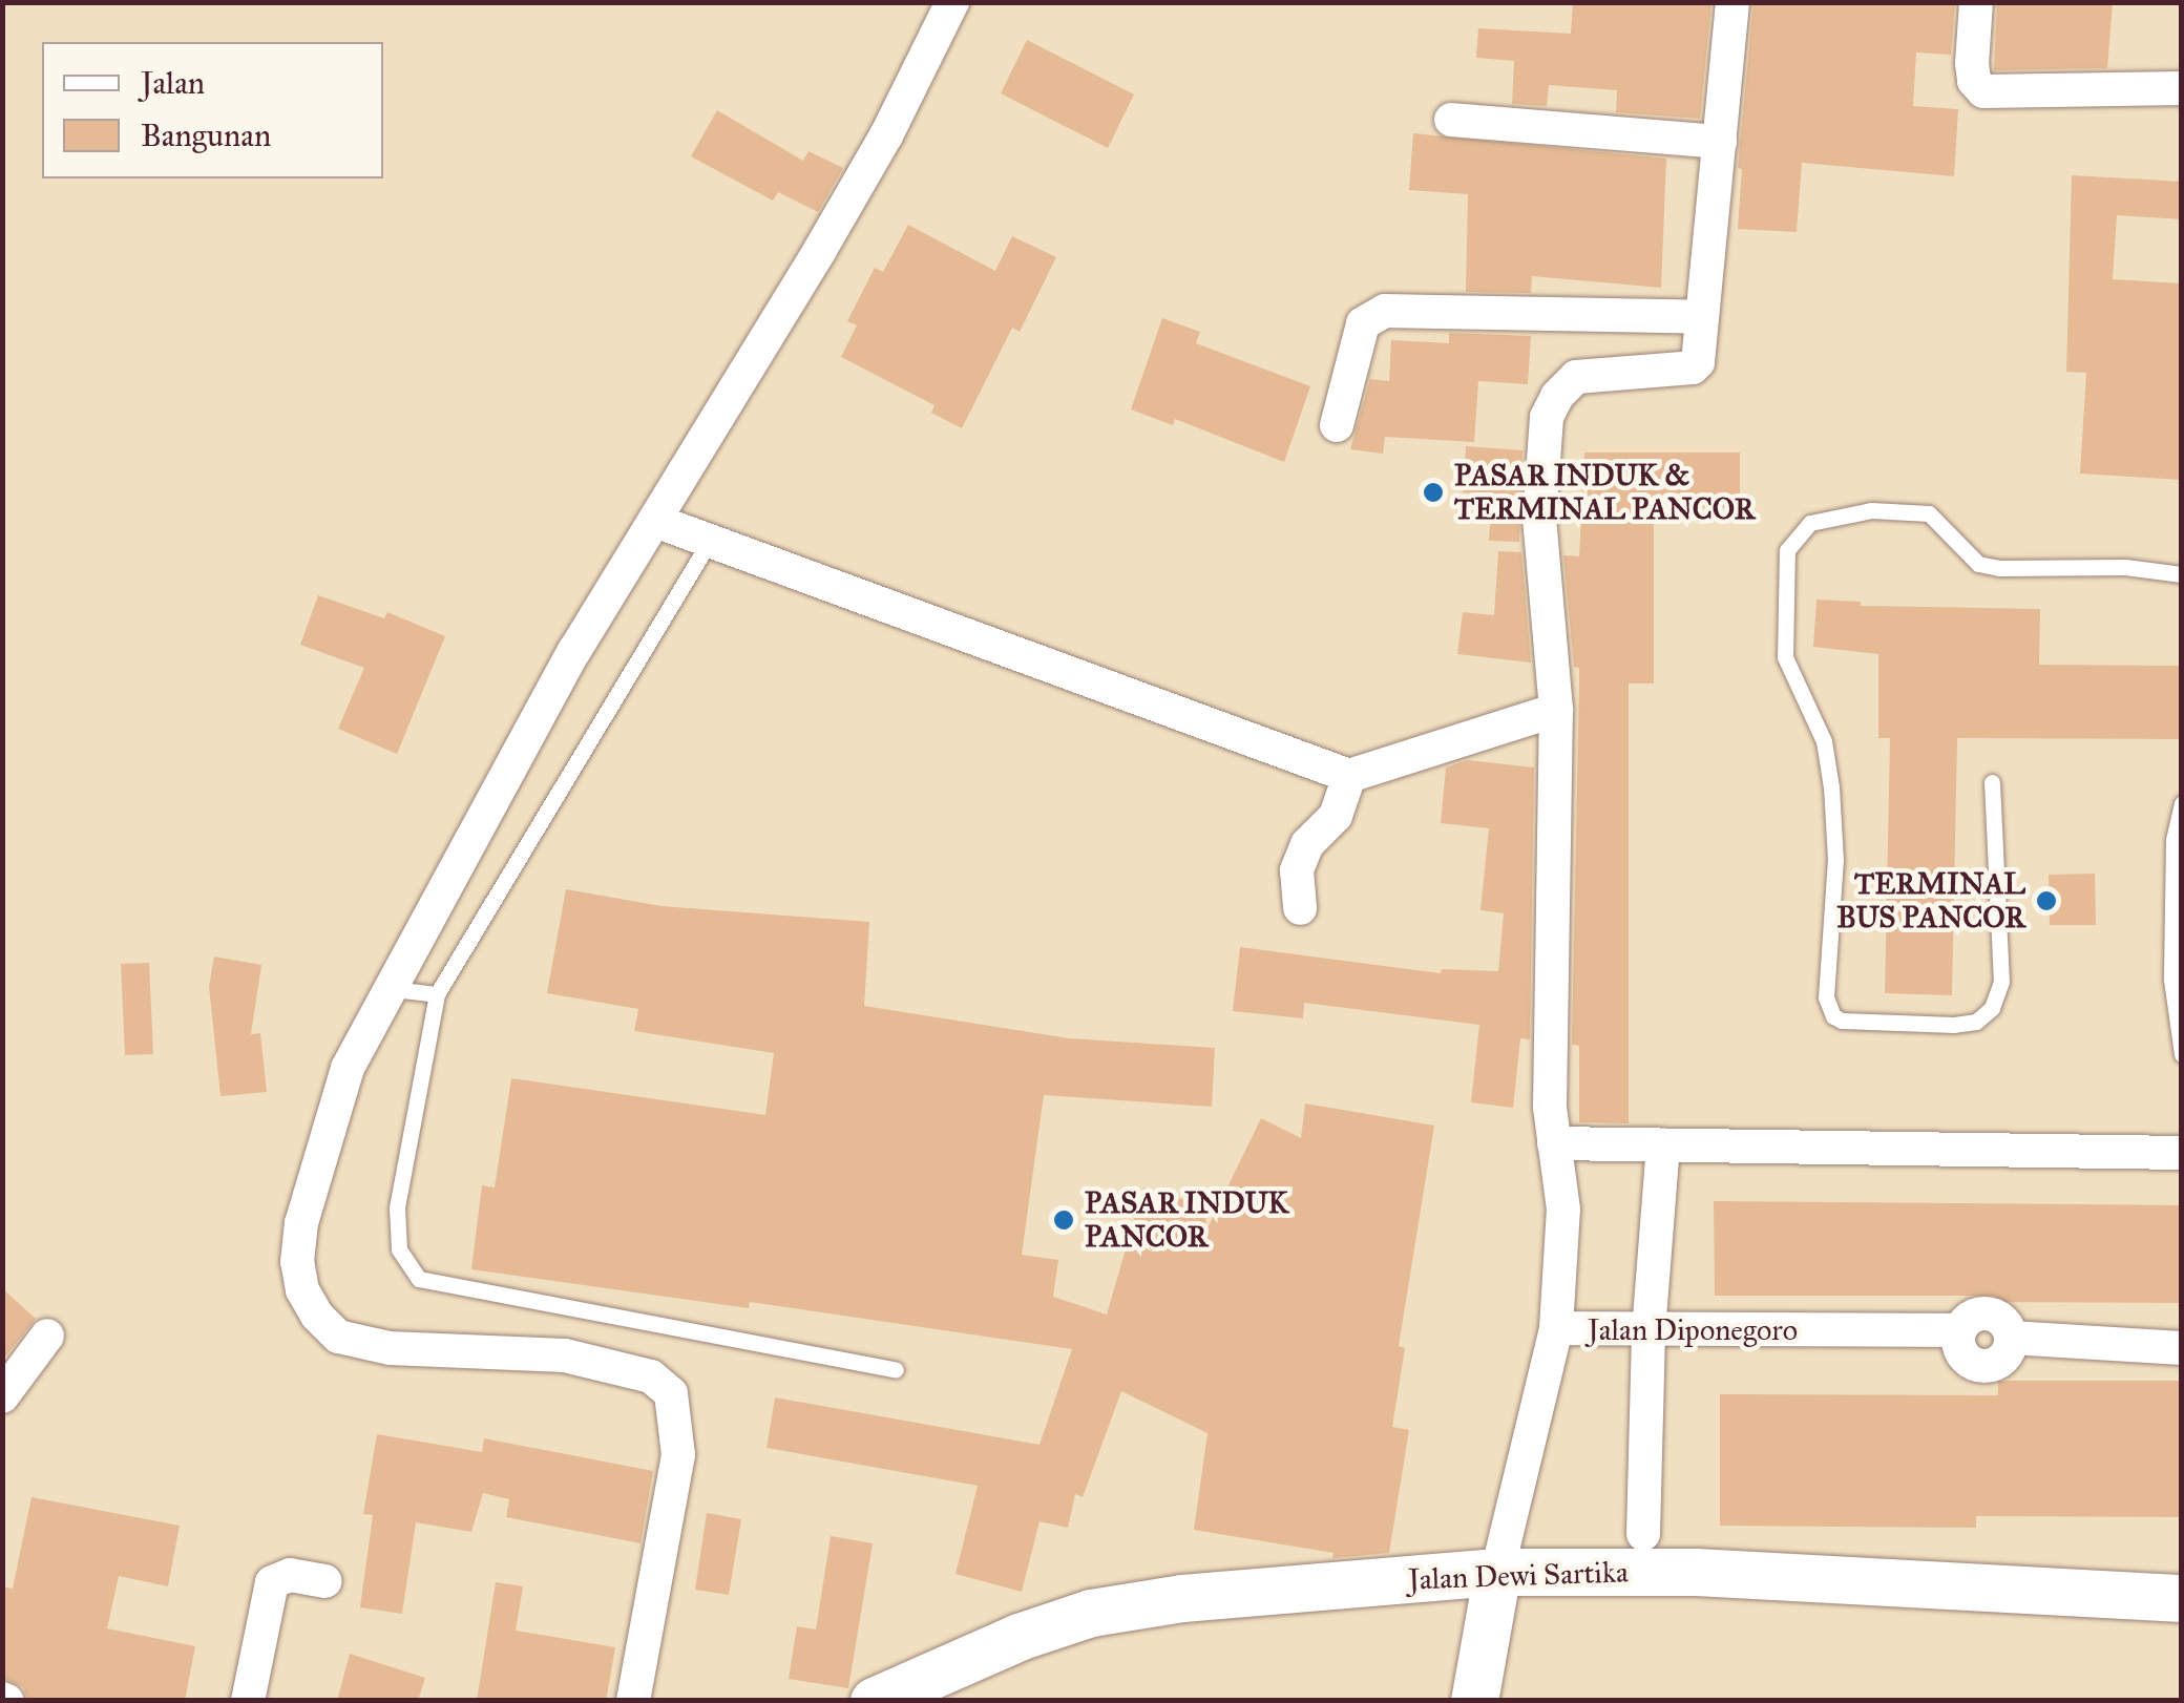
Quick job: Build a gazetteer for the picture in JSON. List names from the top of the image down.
{
  "streets": {
    "street": ["Jalan Diponegoro", "Jalan Dewi Sartika"]
  },
  "crossings": [
    ["Jalan Diponegoro", "Jalan Dewi Sartika"]
  ],
  "places": ["PASAR INDUK & TERMINAL PANCOR", "TERMINAL BUS PANCOR", "PASAR INDUK PANCOR"],
  "legend": ["Jalan", "Bangunan"]
}
